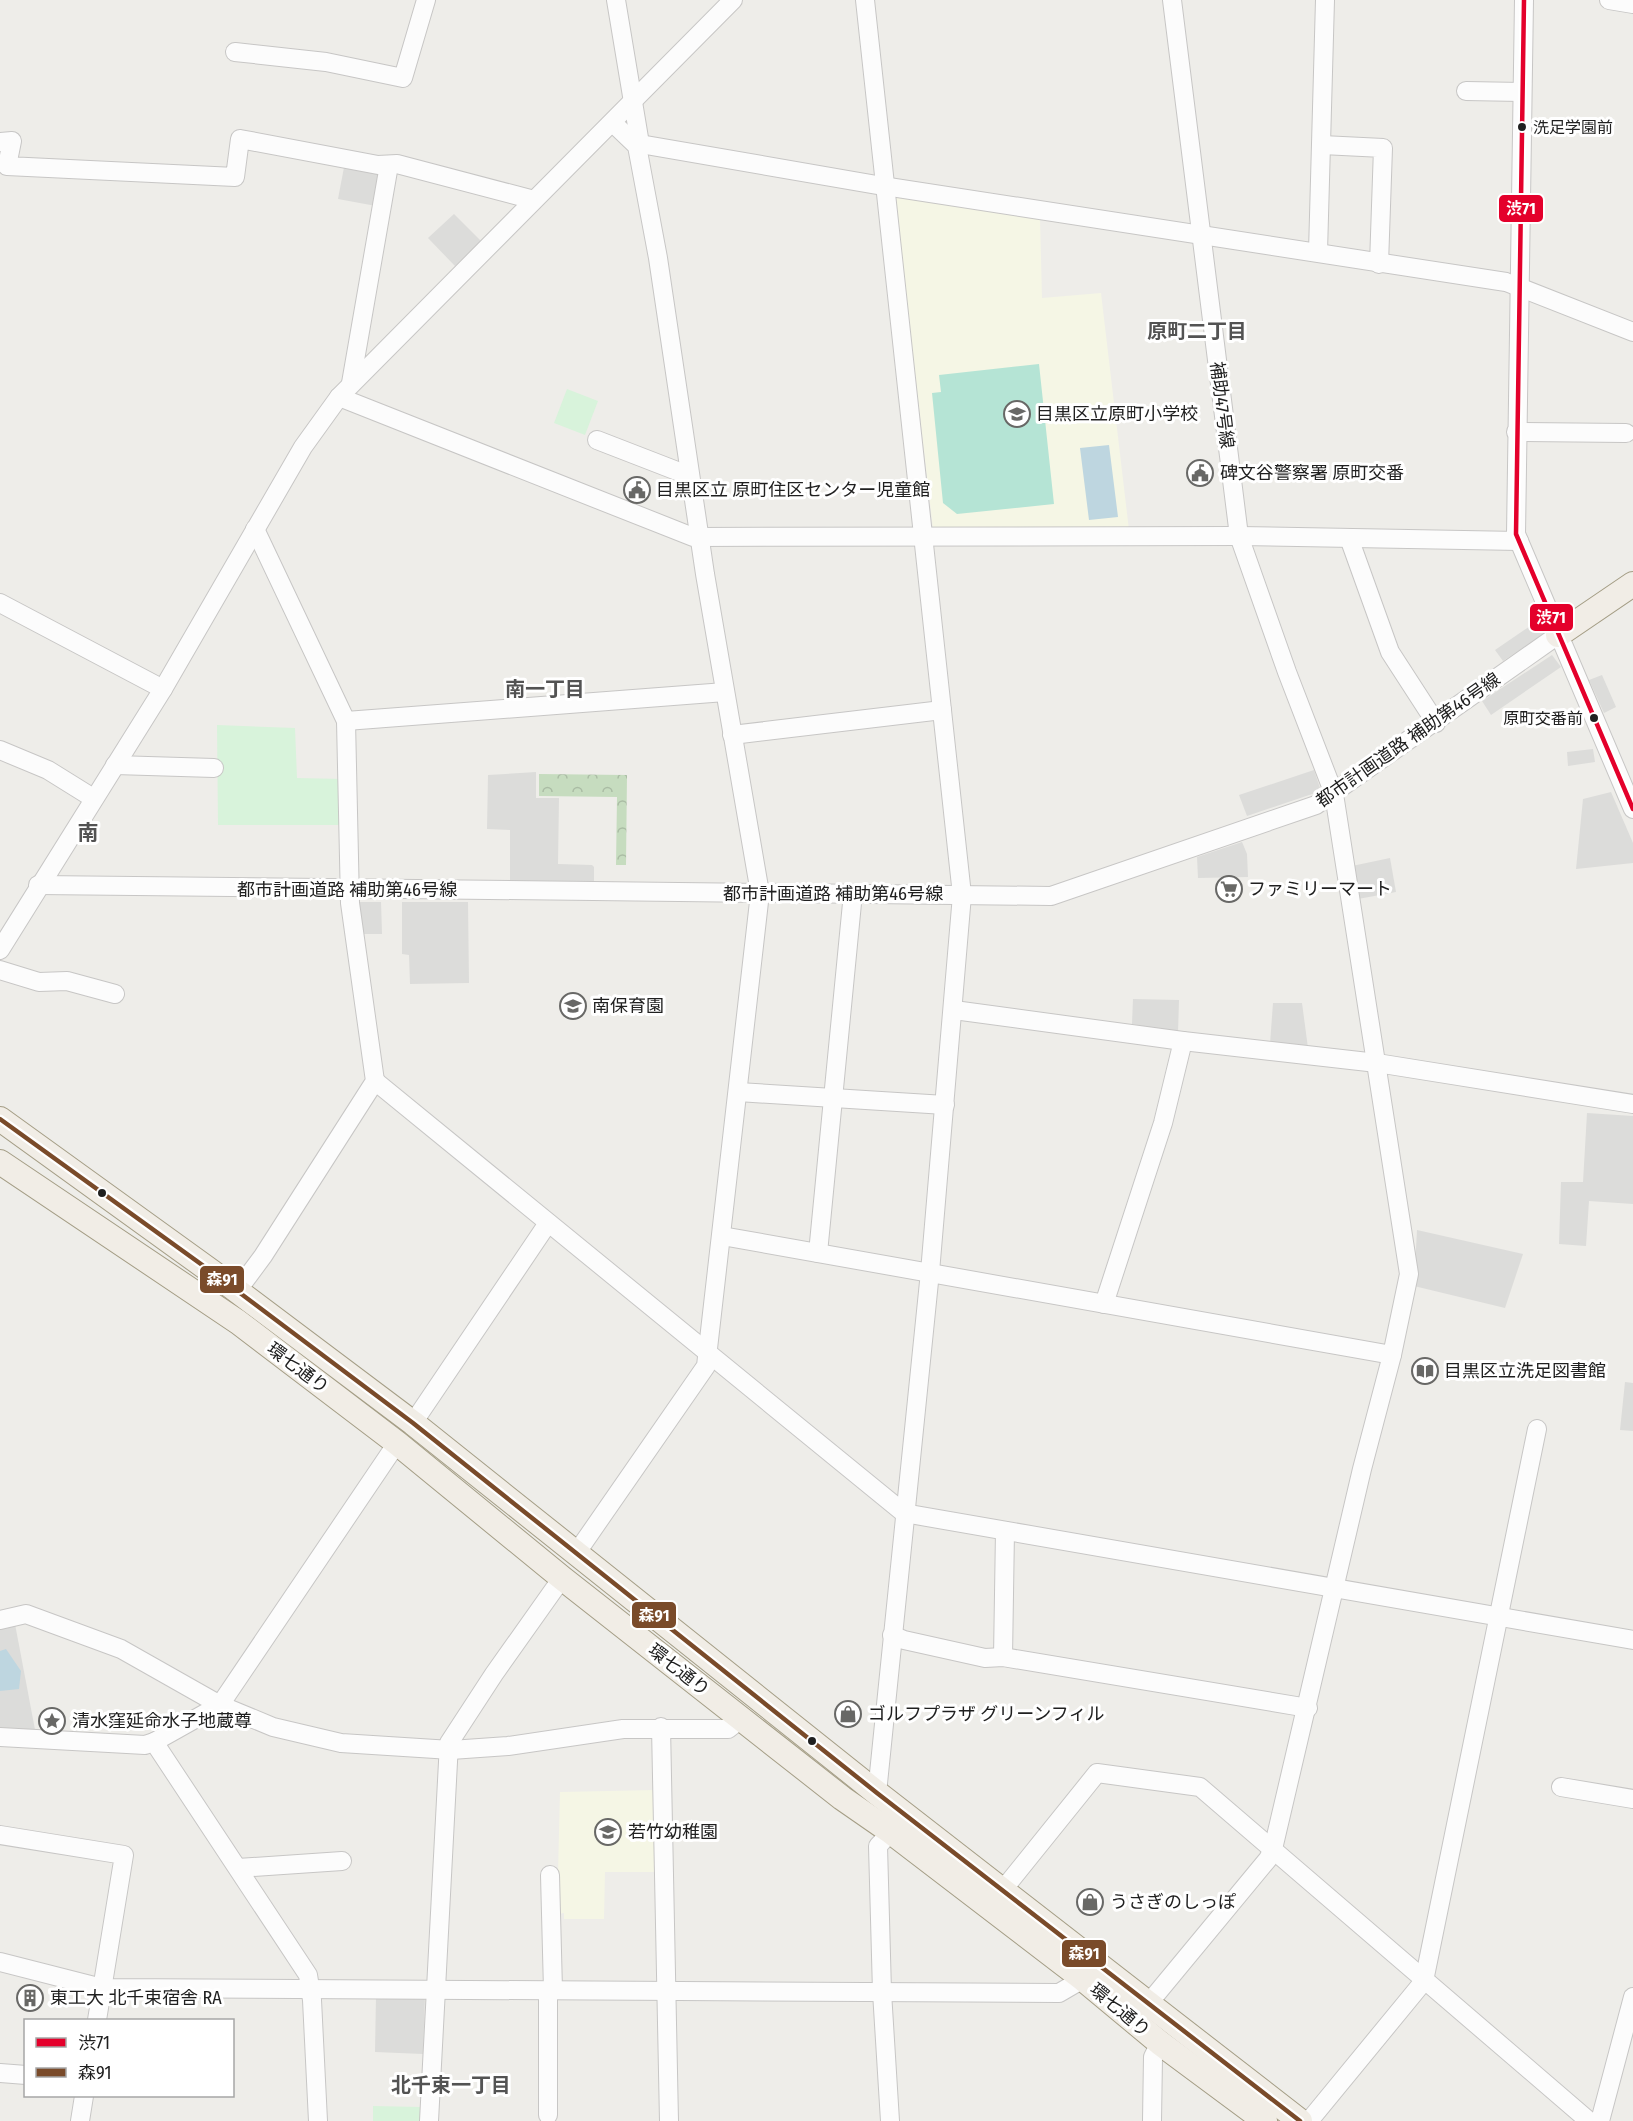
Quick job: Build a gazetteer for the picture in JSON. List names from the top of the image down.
{
  "streets": {
    "main road": ["環七通り"],
    "street": ["補助47号線", "都市計画道路 補助第46号線"]
  },
  "crossings": [
    ["補助47号線", "都市計画道路 補助第46号線"]
  ],
  "districts": [
    "原町二丁目",
    "南一丁目",
    "南",
    "北千束一丁目"
  ],
  "places": {
    "other": ["洗足学園前", "原町交番前"],
    "school or university": ["目黒区立原町小学校", "南保育園", "若竹幼稚園"],
    "public building": ["碑文谷警察署 原町交番", "目黒区立 原町住区センター児童館"],
    "supermarket": ["ファミリーマート"],
    "library": ["目黒区立洗足図書館"],
    "shop": ["ゴルフプラザ グリーンフィル", "うさぎのしっぽ"],
    "place": ["清水窪延命水子地蔵尊"],
    "building": ["東工大 北千束宿舎 RA"]
  },
  "lines": ["transit line 渋71", "transit line 森91"],
  "legend": ["渋71", "森91"]
}
